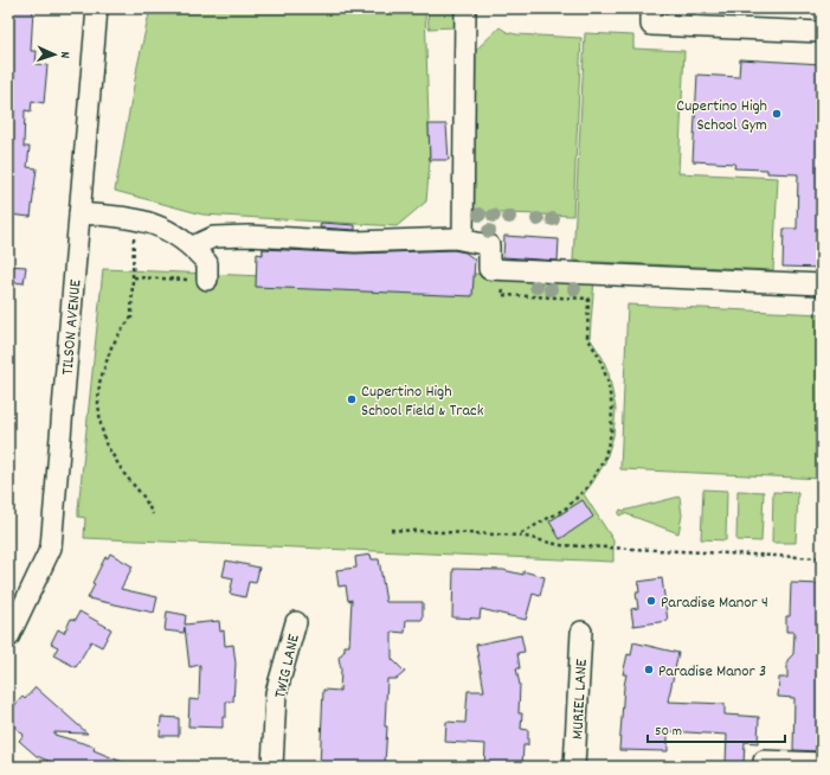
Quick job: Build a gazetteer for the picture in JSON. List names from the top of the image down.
{
  "streets": {
    "street": ["TILSON AVENUE", "TWIG LANE", "MURIEL LANE"]
  },
  "places": [
    "Cupertino High School Gym",
    "Cupertino High School Field & Track",
    "Paradise Manor 4",
    "Paradise Manor 3"
  ],
  "scale_bar": "50 m",
  "north": "right"
}
